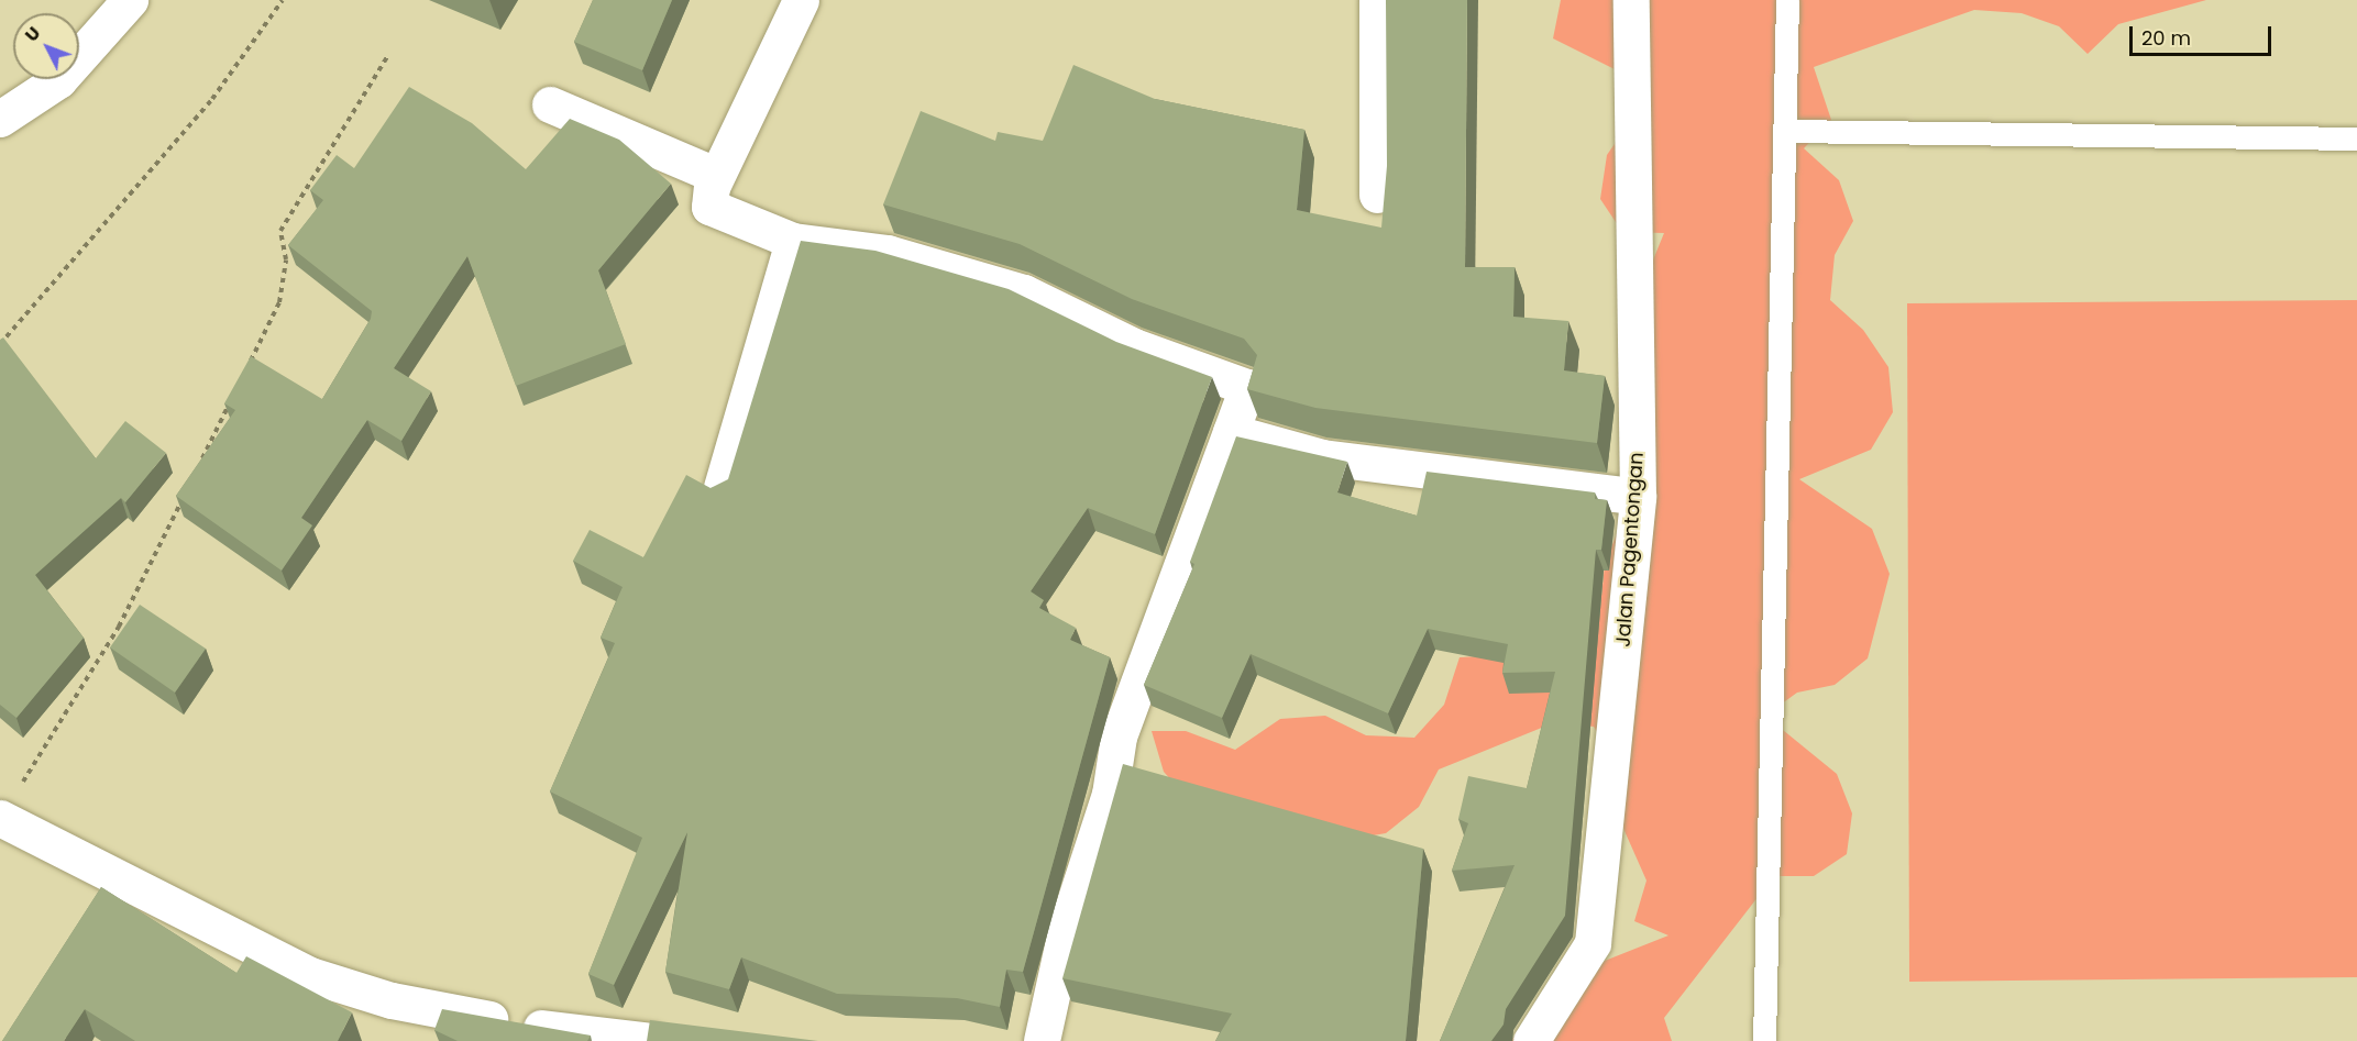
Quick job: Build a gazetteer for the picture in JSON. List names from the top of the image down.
{
  "streets": {
    "street": ["Jalan Pagentongan"]
  },
  "scale_bar": "20 m",
  "north": "top left"
}
